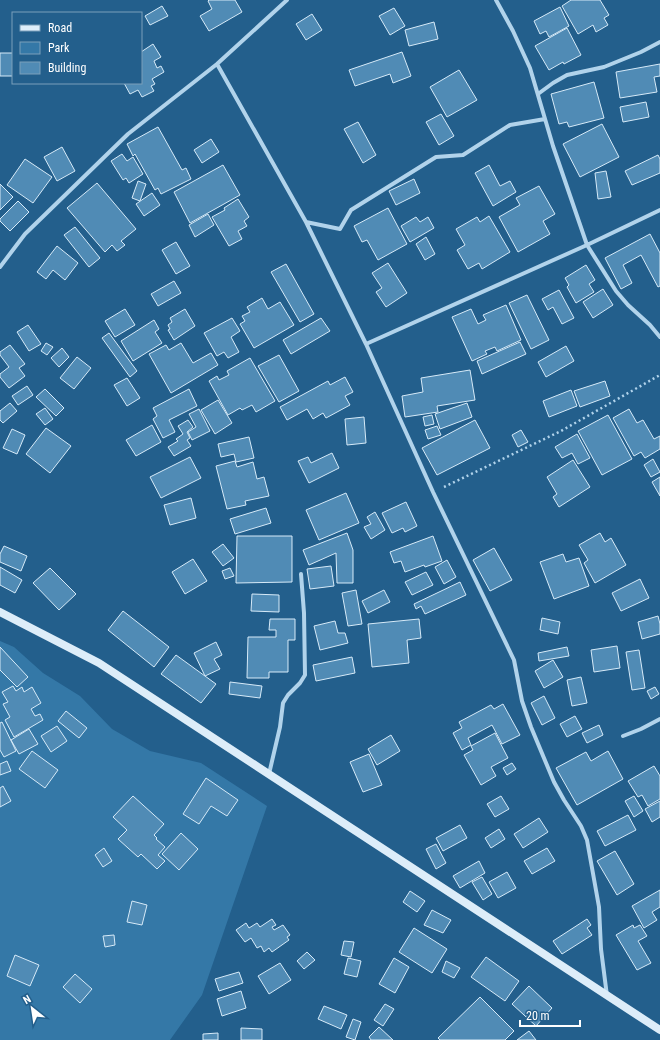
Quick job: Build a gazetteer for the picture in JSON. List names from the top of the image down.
{
  "legend": ["Road", "Park", "Building"],
  "scale_bar": "20 m",
  "north": "top left"
}
